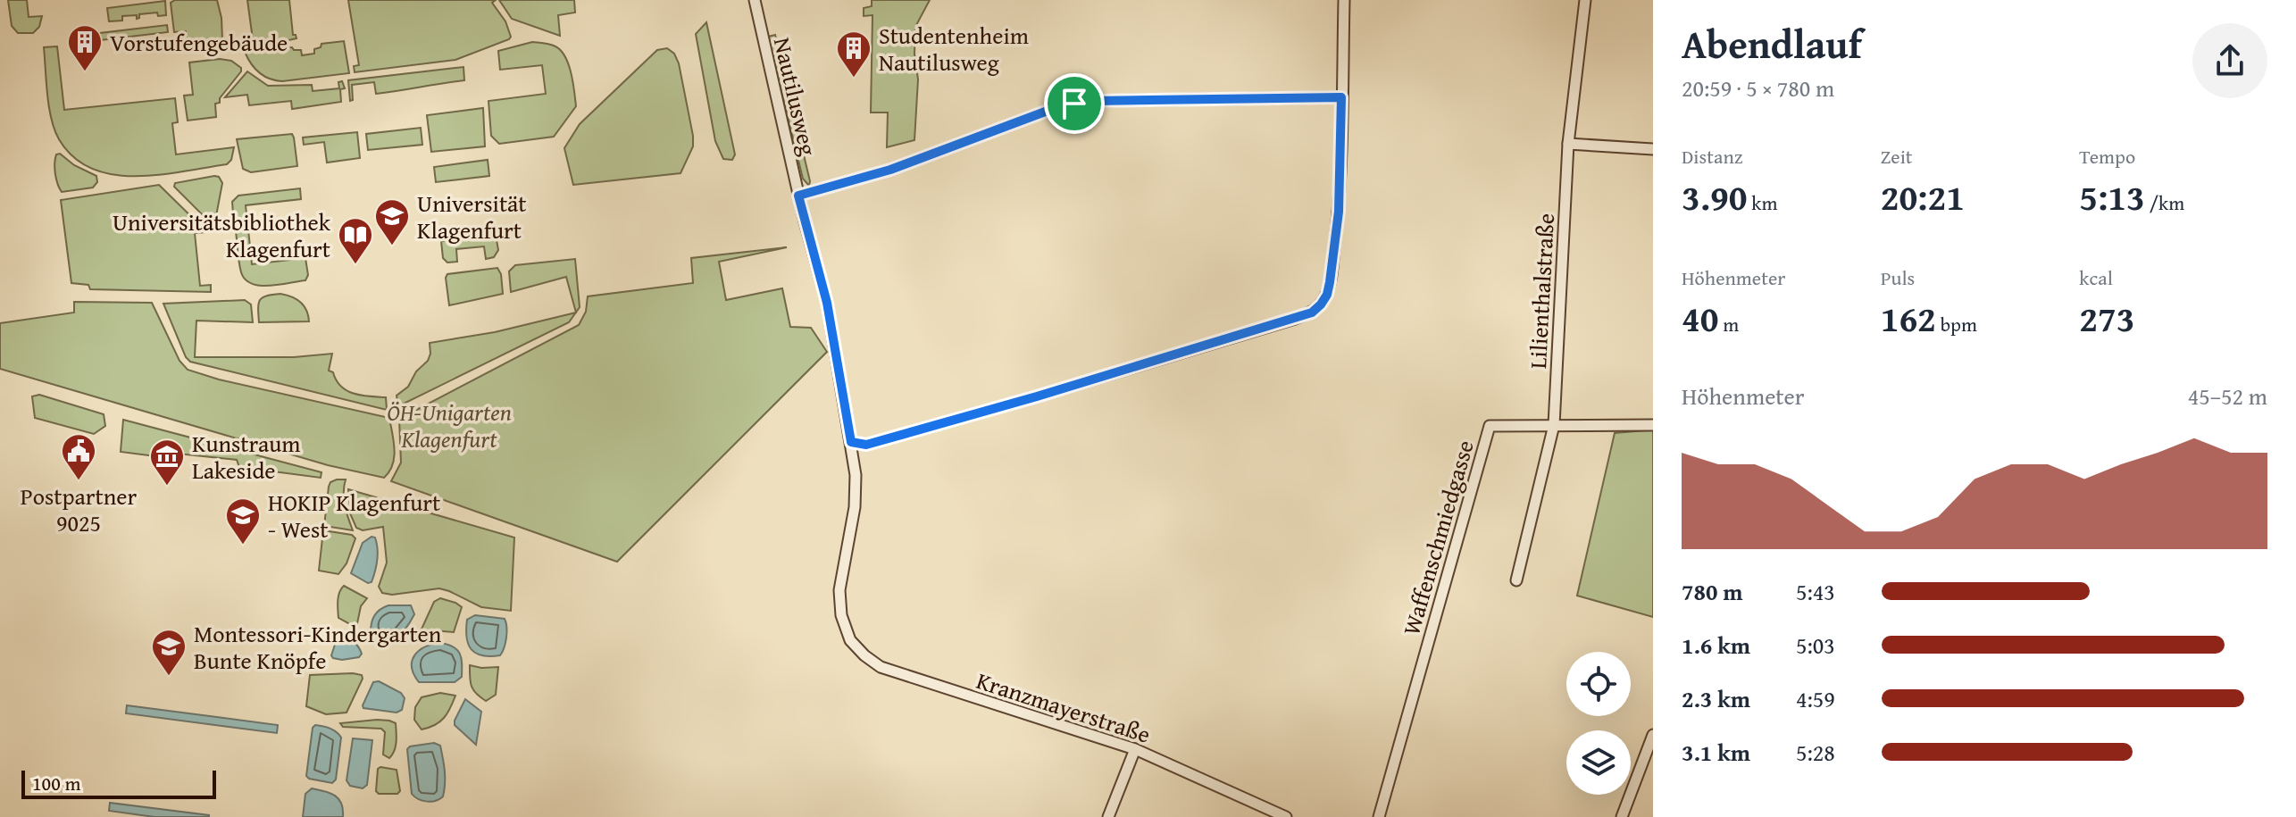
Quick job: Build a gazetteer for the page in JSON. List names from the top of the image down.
{
  "streets": {
    "street": [
      "Nautilusweg",
      "Lilienthalstraße",
      "Waffenschmiedgasse",
      "Kranzmayerstraße"
    ]
  },
  "crossings": [
    ["Nautilusweg", "Kranzmayerstraße"],
    ["Lilienthalstraße", "Waffenschmiedgasse"]
  ],
  "parks": ["ÖH-Unigarten Klagenfurt"],
  "places": {
    "building": ["Vorstufengebäude", "Studentenheim Nautilusweg"],
    "school or university": ["Universität Klagenfurt", "HOKIP Klagenfurt - West", "Montessori-Kindergarten Bunte Knöpfe"],
    "library": ["Universitätsbibliothek Klagenfurt"],
    "public building": ["Postpartner 9025"],
    "museum": ["Kunstraum Lakeside"]
  },
  "scale_bar": "100 m",
  "page": {
    "heading": ["Abendlauf", "20:59 · 5 × 780 m"],
    "stats": [
      ["Distanz", "3.90 km"],
      ["Zeit", "20:21"],
      ["Tempo", "5:13 /km"],
      ["Höhenmeter", "40 m"],
      ["Puls", "162 bpm"],
      ["kcal", "273"]
    ],
    "chart": ["Höhenmeter", "45–52 m"],
    "list": [
      {
        "name": "780 m",
        "note": "5:43"
      },
      {
        "name": "1.6 km",
        "note": "5:03"
      },
      {
        "name": "2.3 km",
        "note": "4:59"
      },
      {
        "name": "3.1 km",
        "note": "5:28"
      }
    ],
    "scale": "100 m"
  }
}
